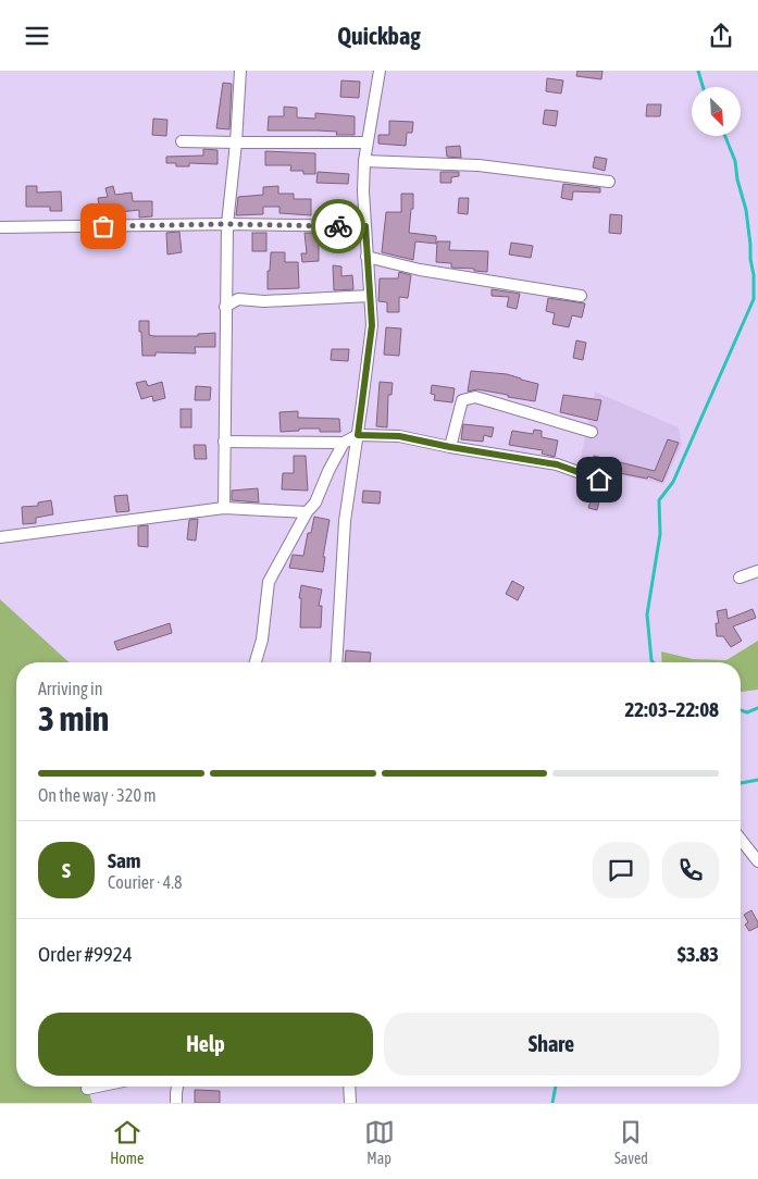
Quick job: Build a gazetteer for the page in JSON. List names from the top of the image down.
{
  "north": "bottom right",
  "page": {
    "header": "Quickbag",
    "heading": ["3 min", "Arriving in", "22:03–22:08"],
    "panel": [
      "Sam",
      "Courier · 4.8",
      "Order #9924",
      "$3.83"
    ],
    "bar": "On the way · 320 m",
    "round": "S",
    "buttons": ["Help", "Share"],
    "tabs": ["Home", "Map", "Saved"]
  }
}
